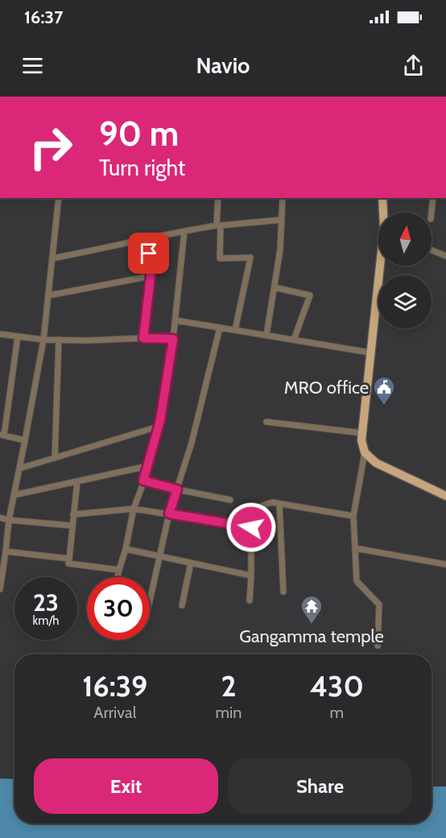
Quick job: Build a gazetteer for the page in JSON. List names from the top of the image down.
{
  "places": {
    "public building": ["MRO office"],
    "temple": ["Gangamma temple"]
  },
  "north": "top",
  "page": {
    "status": "16:37",
    "header": "Navio",
    "turn": ["90 m", "Turn right"],
    "speed": "23 km/h",
    "limit": "30",
    "eta": [
      "16:39",
      "Arrival",
      "2",
      "min",
      "430",
      "m"
    ],
    "buttons": ["Exit", "Share"]
  }
}
